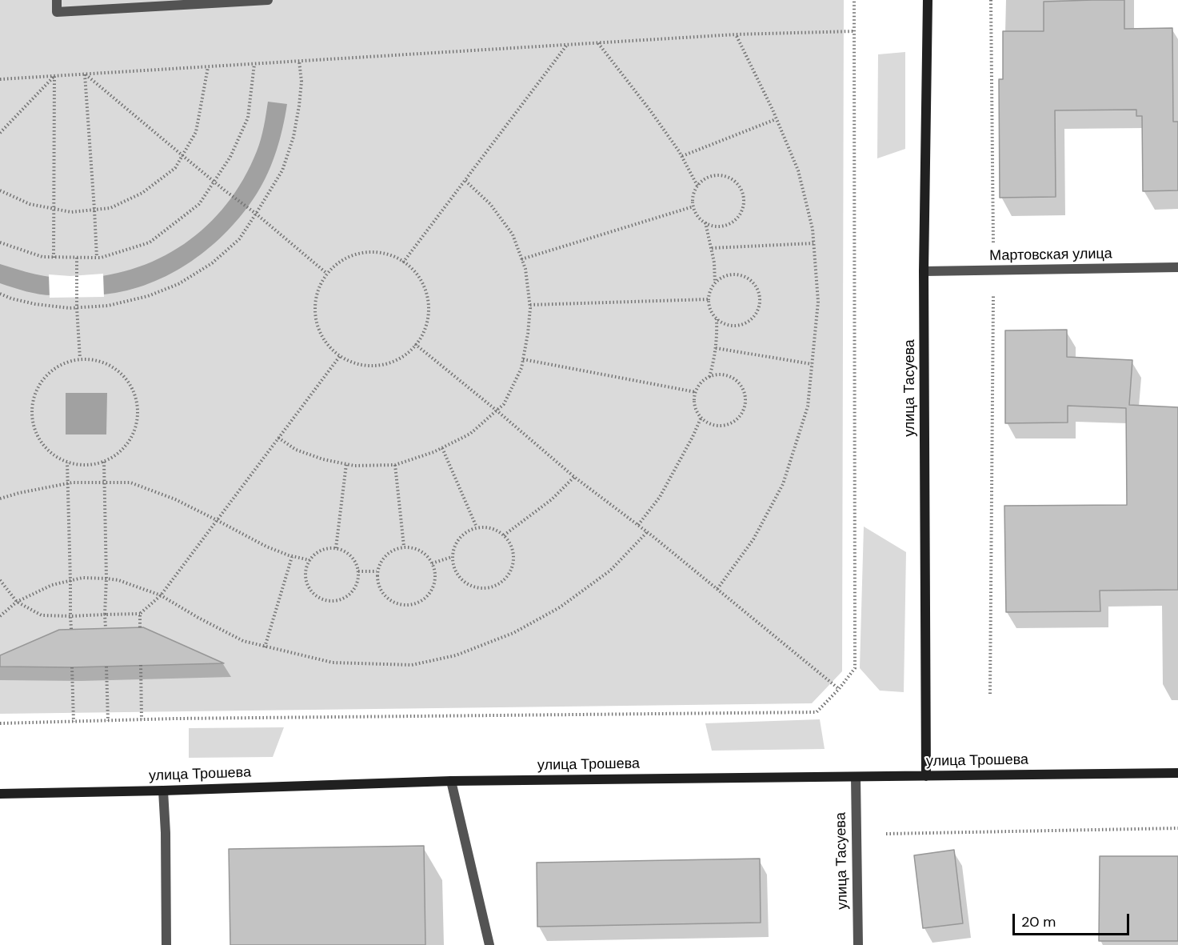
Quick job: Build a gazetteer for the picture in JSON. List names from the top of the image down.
{
  "streets": {
    "street": ["Мартовская улица", "улица Тасуева", "улица Трошева"]
  },
  "crossings": [
    ["Мартовская улица", "улица Тасуева"],
    ["улица Тасуева", "улица Трошева"]
  ],
  "scale_bar": "20 m"
}
